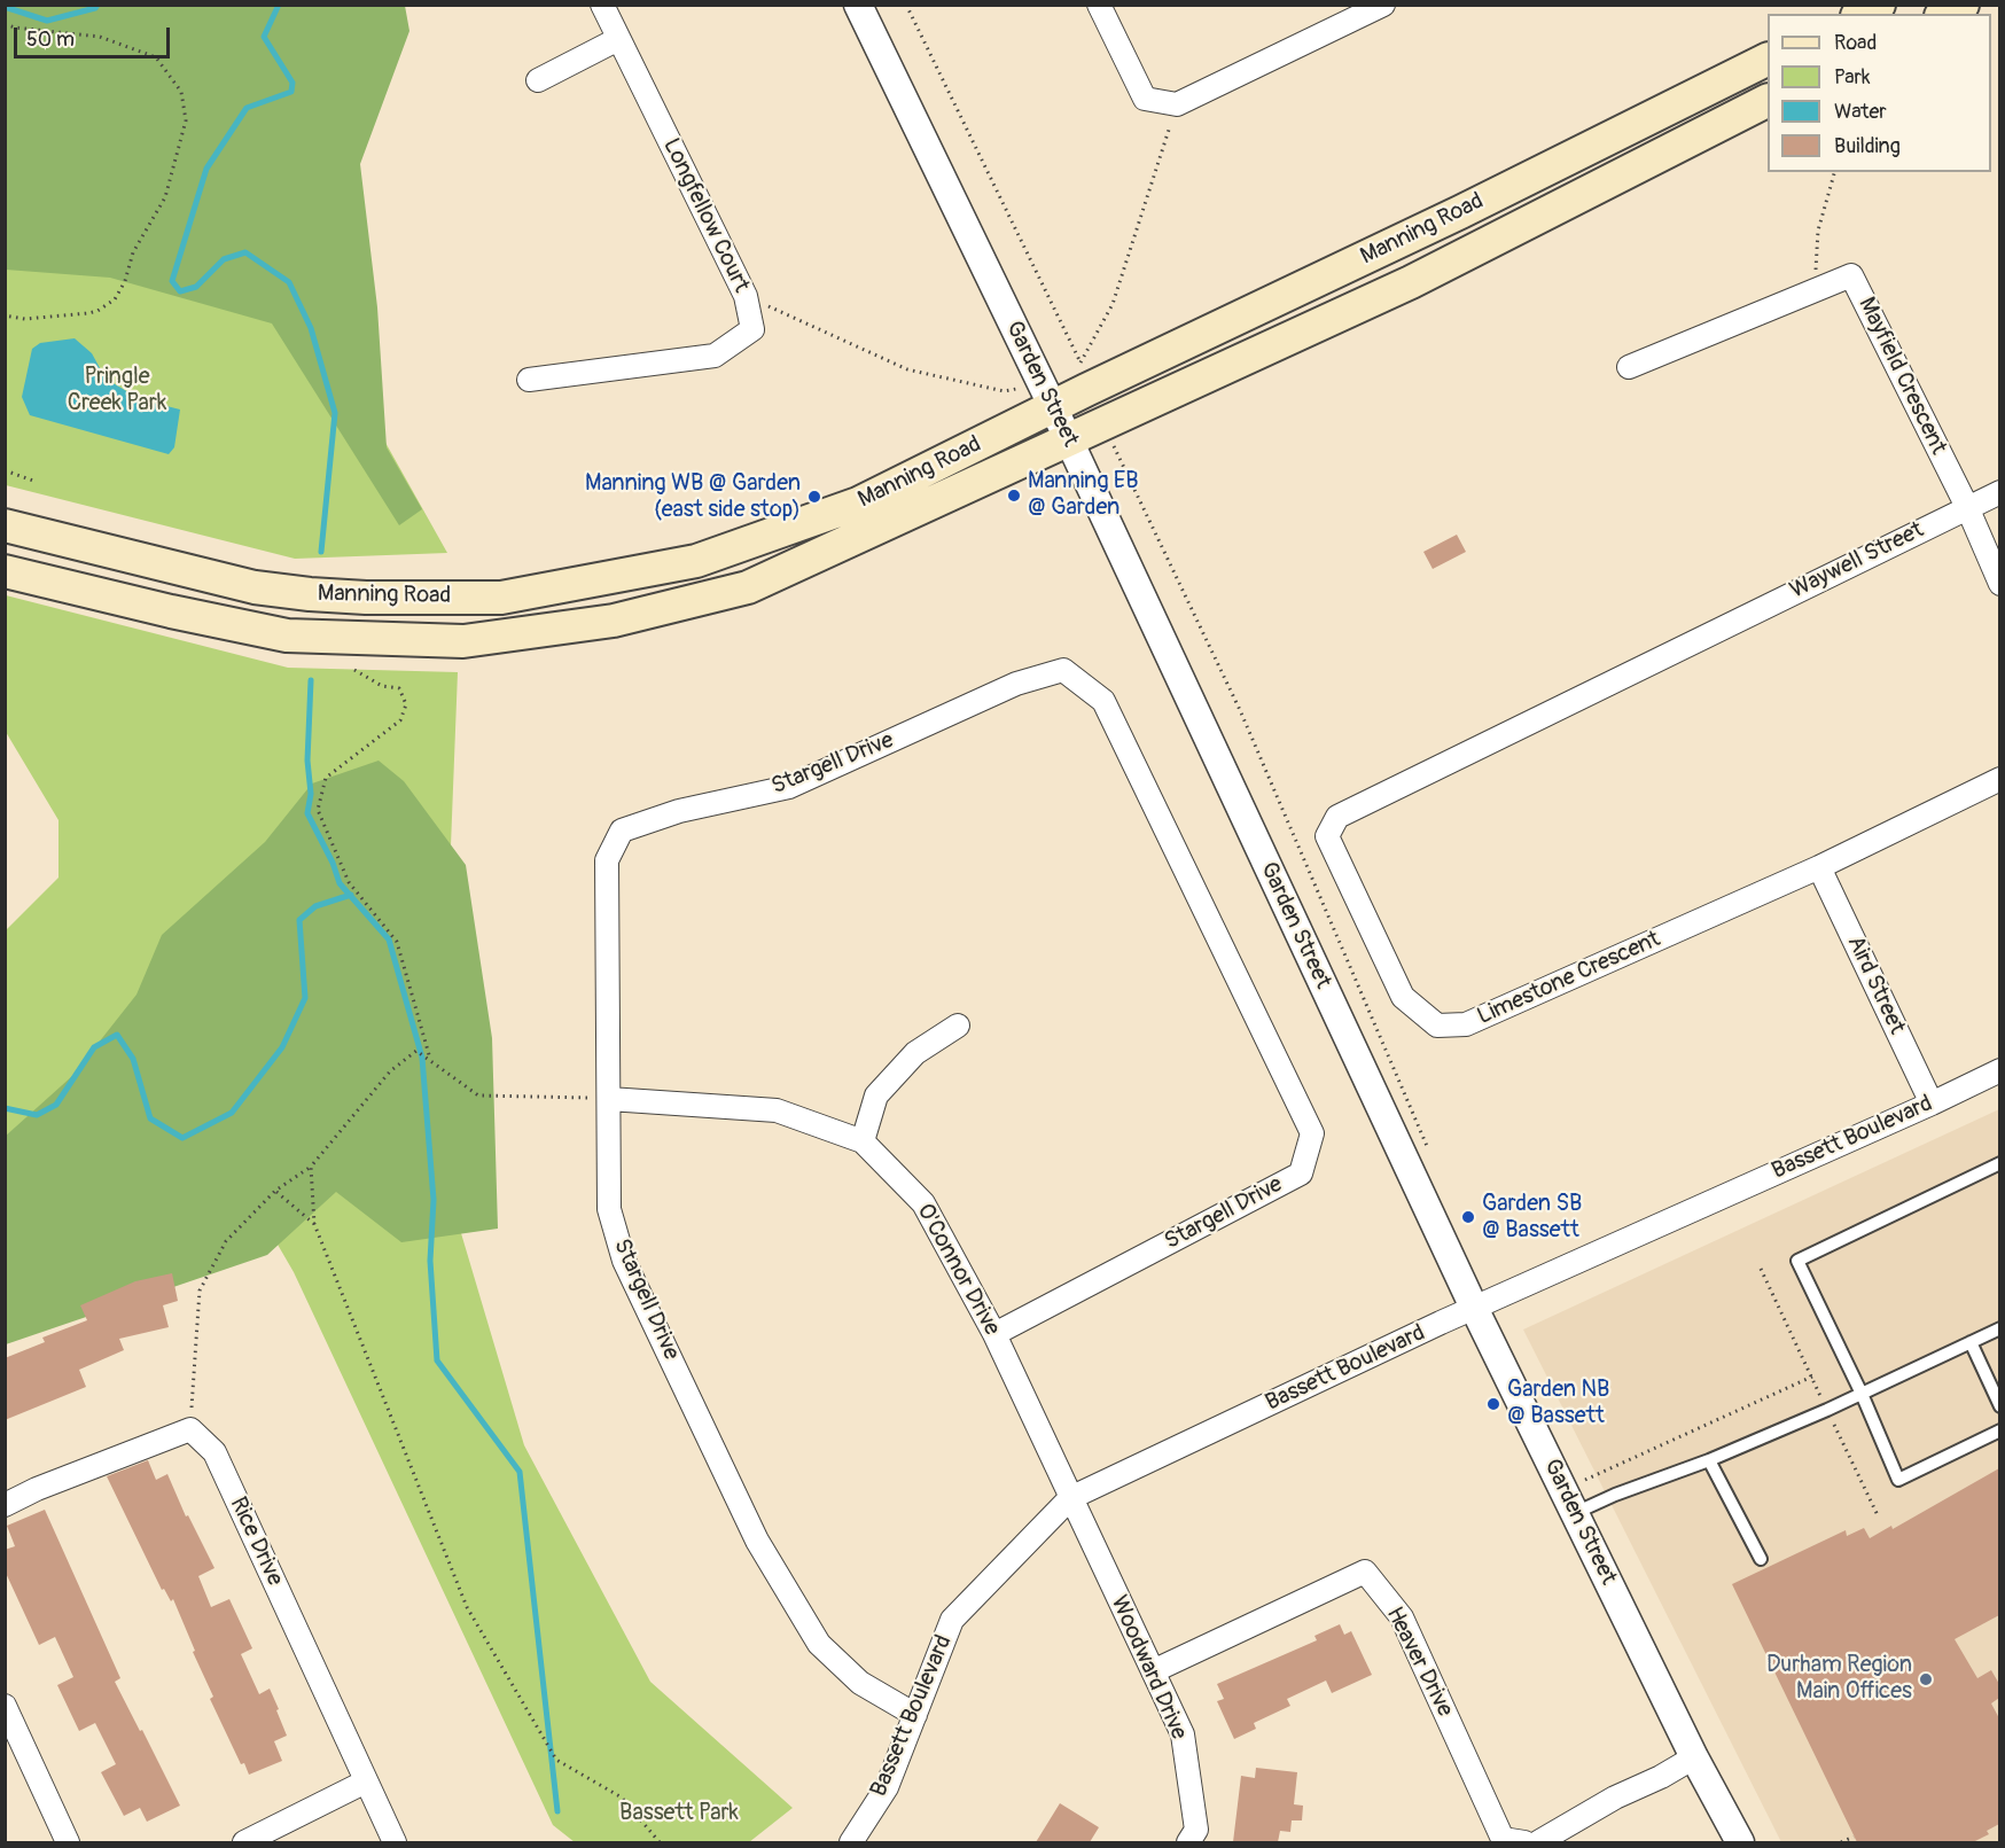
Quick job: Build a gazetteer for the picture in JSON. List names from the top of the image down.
{
  "streets": {
    "main road": ["Manning Road"],
    "street": [
      "Longfellow Court",
      "Mayfield Crescent",
      "Garden Street",
      "Waywell Street",
      "Stargell Drive",
      "Limestone Crescent",
      "Aird Street",
      "Bassett Boulevard",
      "O'Connor Drive",
      "Rice Drive",
      "Heaver Drive",
      "Woodward Drive"
    ]
  },
  "crossings": [
    ["Manning Road", "Garden Street"],
    ["Mayfield Crescent", "Waywell Street"],
    ["Garden Street", "Bassett Boulevard"],
    ["Waywell Street", "Limestone Crescent"],
    ["Stargell Drive", "Bassett Boulevard"],
    ["Stargell Drive", "O'Connor Drive"],
    ["Limestone Crescent", "Aird Street"],
    ["Aird Street", "Bassett Boulevard"],
    ["Bassett Boulevard", "O'Connor Drive"],
    ["Bassett Boulevard", "Woodward Drive"],
    ["O'Connor Drive", "Woodward Drive"],
    ["Heaver Drive", "Woodward Drive"]
  ],
  "parks": ["Pringle Creek Park", "Bassett Park"],
  "places": [
    "Manning EB @ Garden",
    "Manning WB @ Garden (east side stop)",
    "Garden SB @ Bassett",
    "Garden NB @ Bassett",
    "Durham Region Main Offices"
  ],
  "legend": [
    "Road",
    "Park",
    "Water",
    "Building"
  ],
  "scale_bar": "50 m"
}
